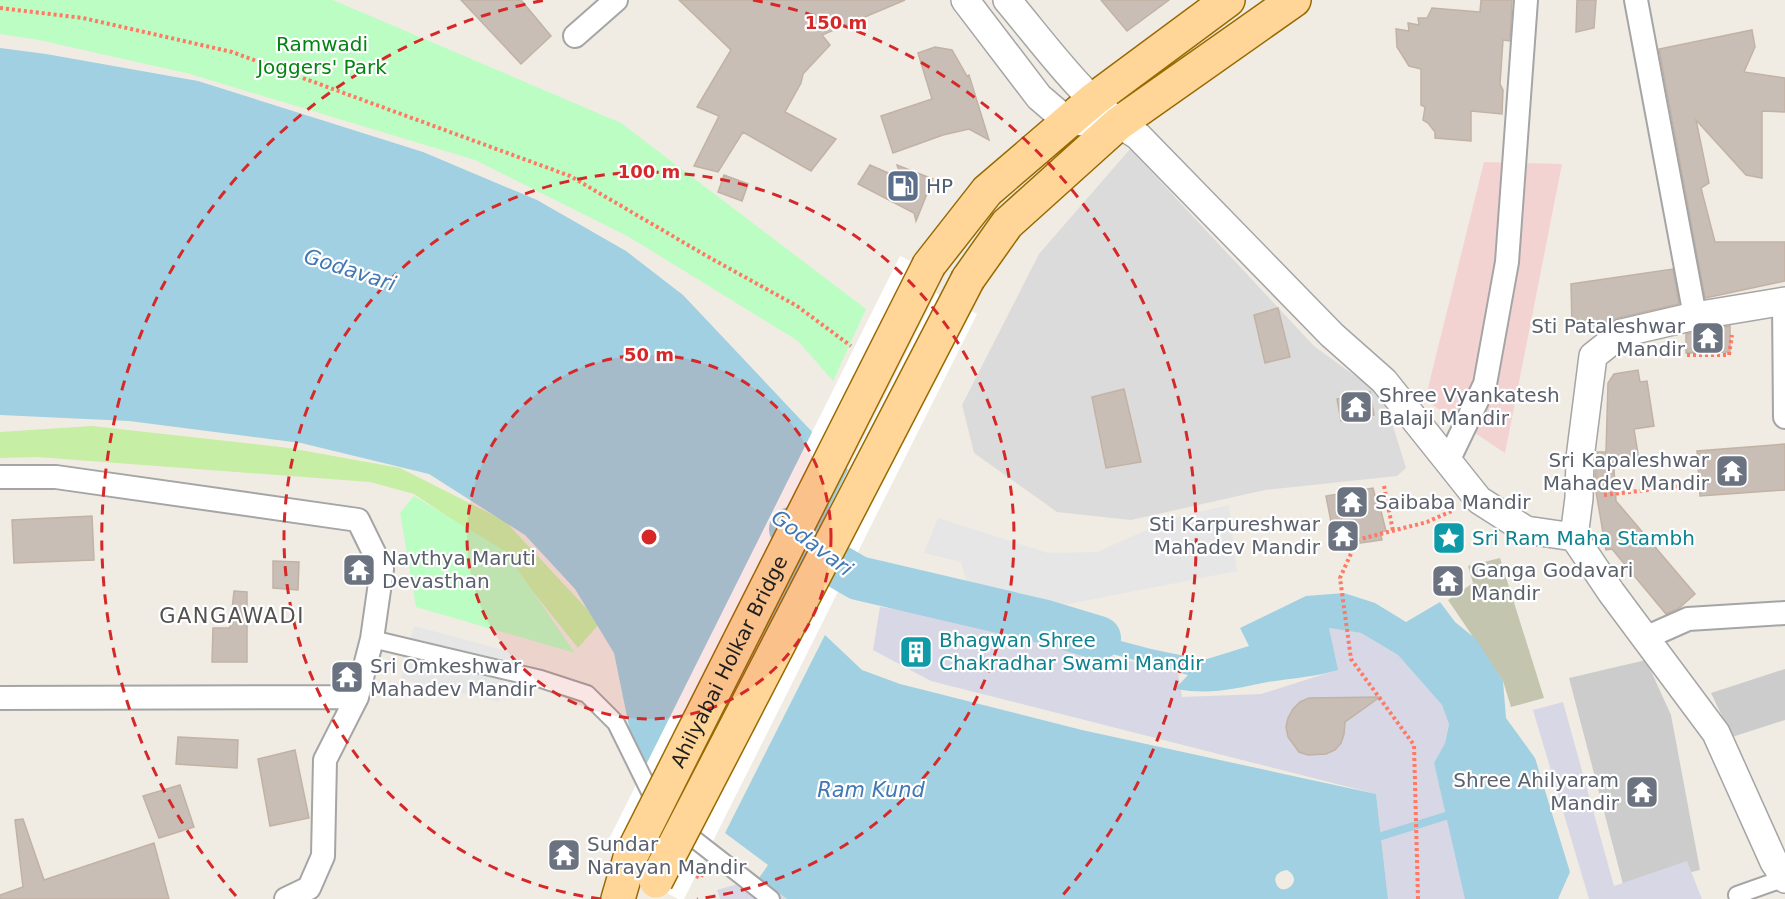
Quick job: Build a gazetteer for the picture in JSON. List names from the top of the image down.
{
  "streets": {
    "main road": ["Ahilyabai Holkar Bridge"]
  },
  "districts": ["GANGAWADI"],
  "water": ["Godavari", "Ram Kund"],
  "parks": ["Ramwadi Joggers' Park"],
  "places": {
    "fuel station": ["HP"],
    "temple": [
      "Sti Pataleshwar Mandir",
      "Shree Vyankatesh Balaji Mandir",
      "Sri Kapaleshwar Mahadev Mandir",
      "Saibaba Mandir",
      "Sti Karpureshwar Mahadev Mandir",
      "Navthya Maruti Devasthan",
      "Ganga Godavari Mandir",
      "Sri Omkeshwar Mahadev Mandir",
      "Shree Ahilyaram Mandir",
      "Sundar Narayan Mandir"
    ],
    "place": ["Sri Ram Maha Stambh"],
    "building": ["Bhagwan Shree Chakradhar Swami Mandir"]
  },
  "rings": ["150 m", "100 m", "50 m"]
}
